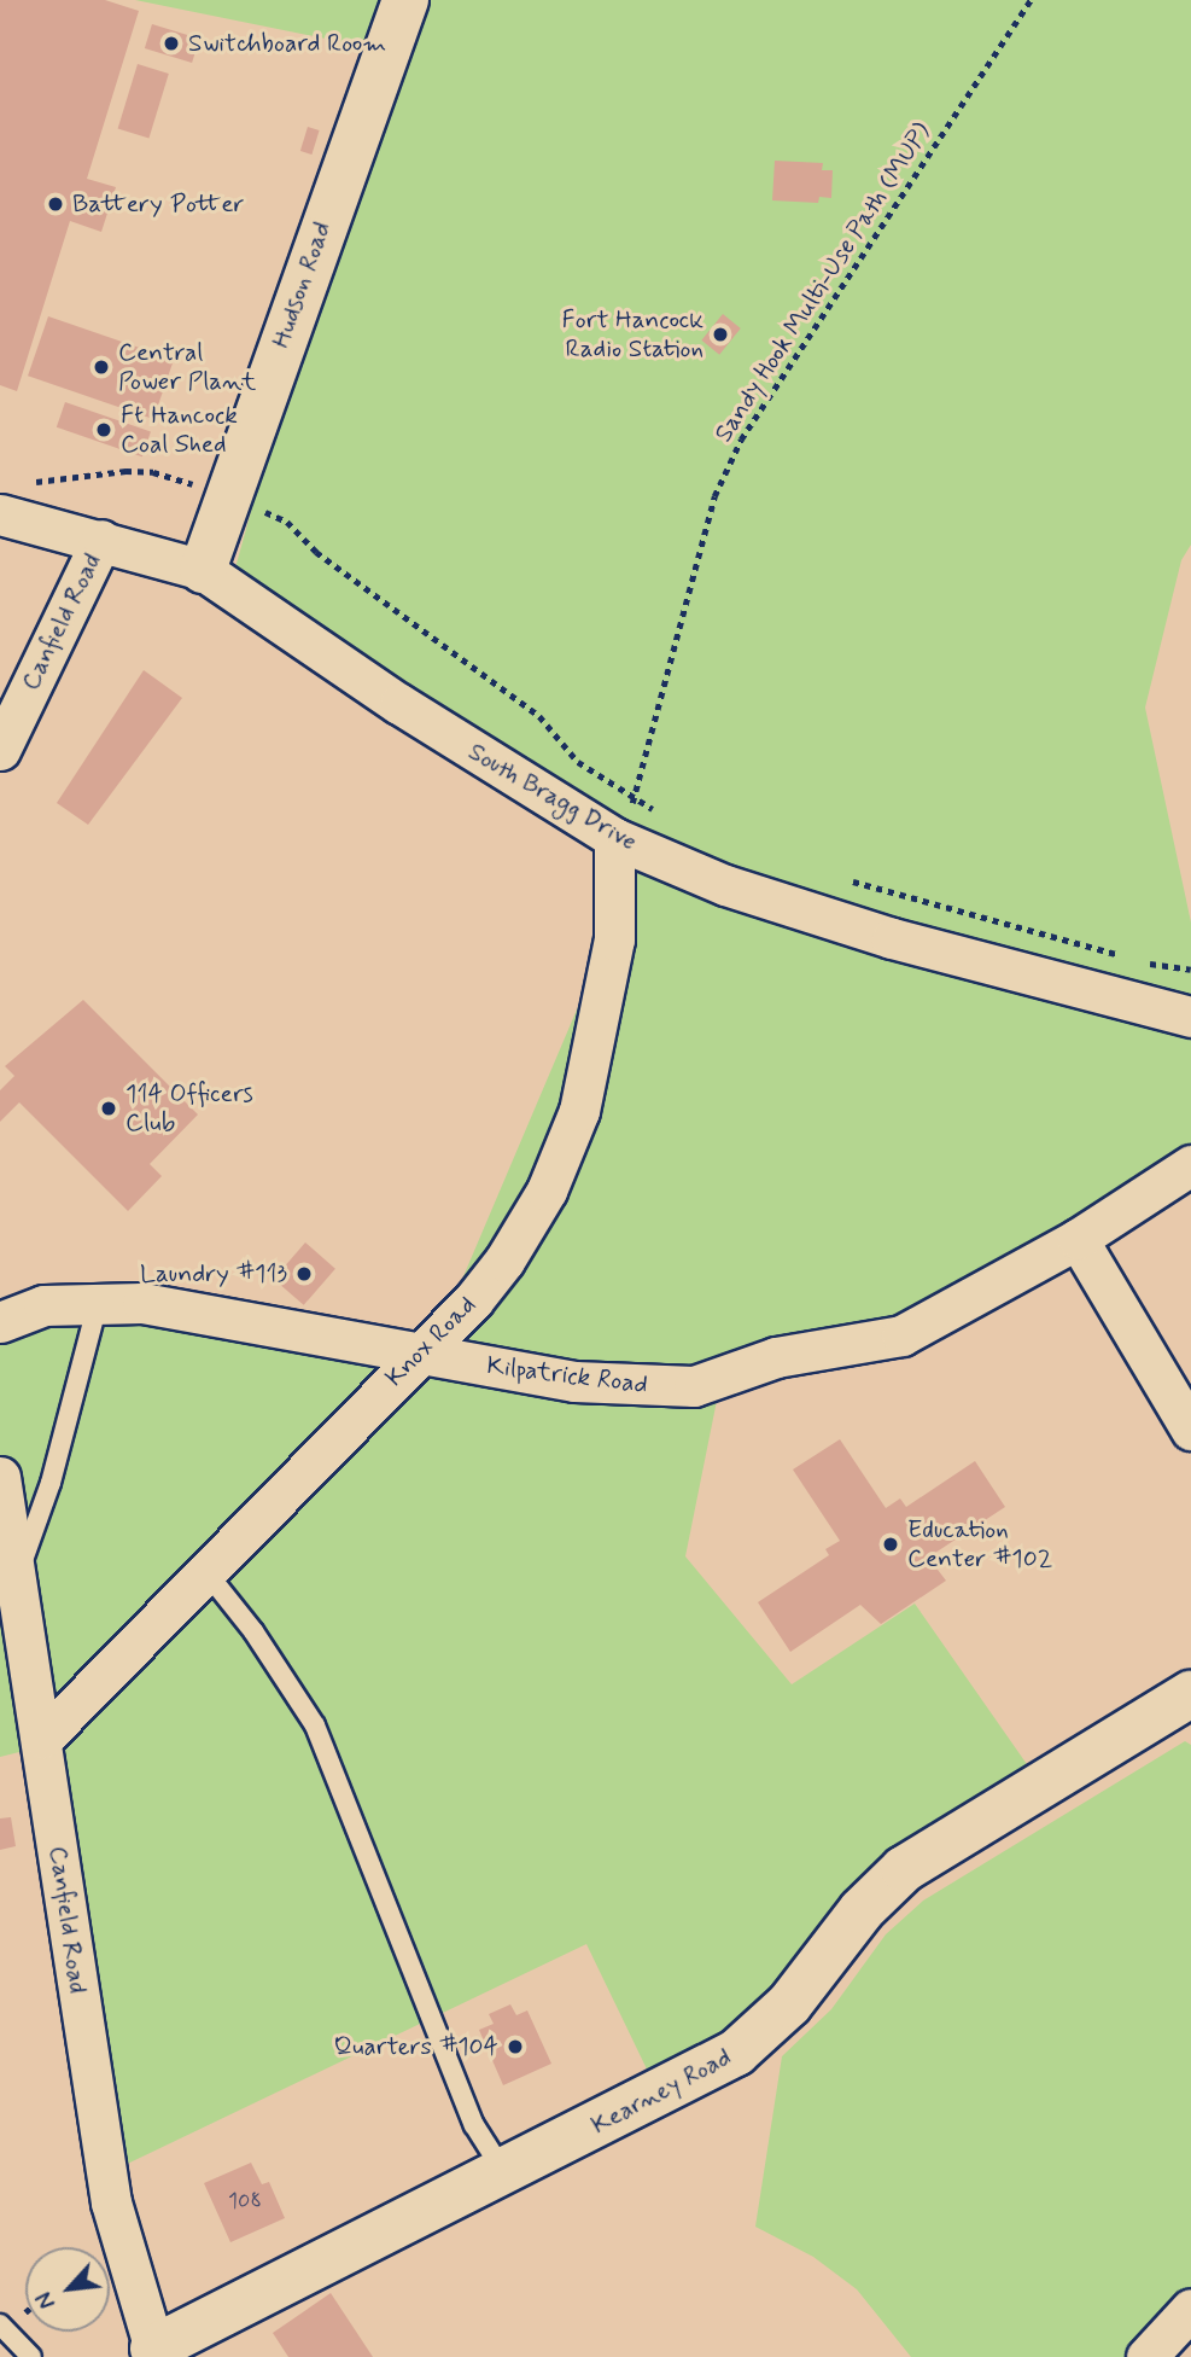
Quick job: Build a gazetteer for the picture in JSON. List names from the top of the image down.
{
  "streets": {
    "street": [
      "Hudson Road",
      "Canfield Road",
      "South Bragg Drive",
      "Knox Road",
      "Kilpatrick Road",
      "Kearney Road"
    ],
    "path": ["Sandy Hook Multi-Use Path (MUP)"]
  },
  "crossings": [
    ["Hudson Road", "South Bragg Drive"],
    ["Canfield Road", "South Bragg Drive"],
    ["Canfield Road", "Knox Road"],
    ["Canfield Road", "Kearney Road"],
    ["South Bragg Drive", "Knox Road"],
    ["Knox Road", "Kilpatrick Road"]
  ],
  "places": [
    "Switchboard Room",
    "Battery Potter",
    "Fort Hancock Radio Station",
    "Central Power Plant",
    "Ft Hancock Coal Shed",
    "114 Officers Club",
    "Laundry #113",
    "Education Center #102",
    "Quarters #104"
  ],
  "house_numbers": ["108"],
  "north": "bottom left"
}
